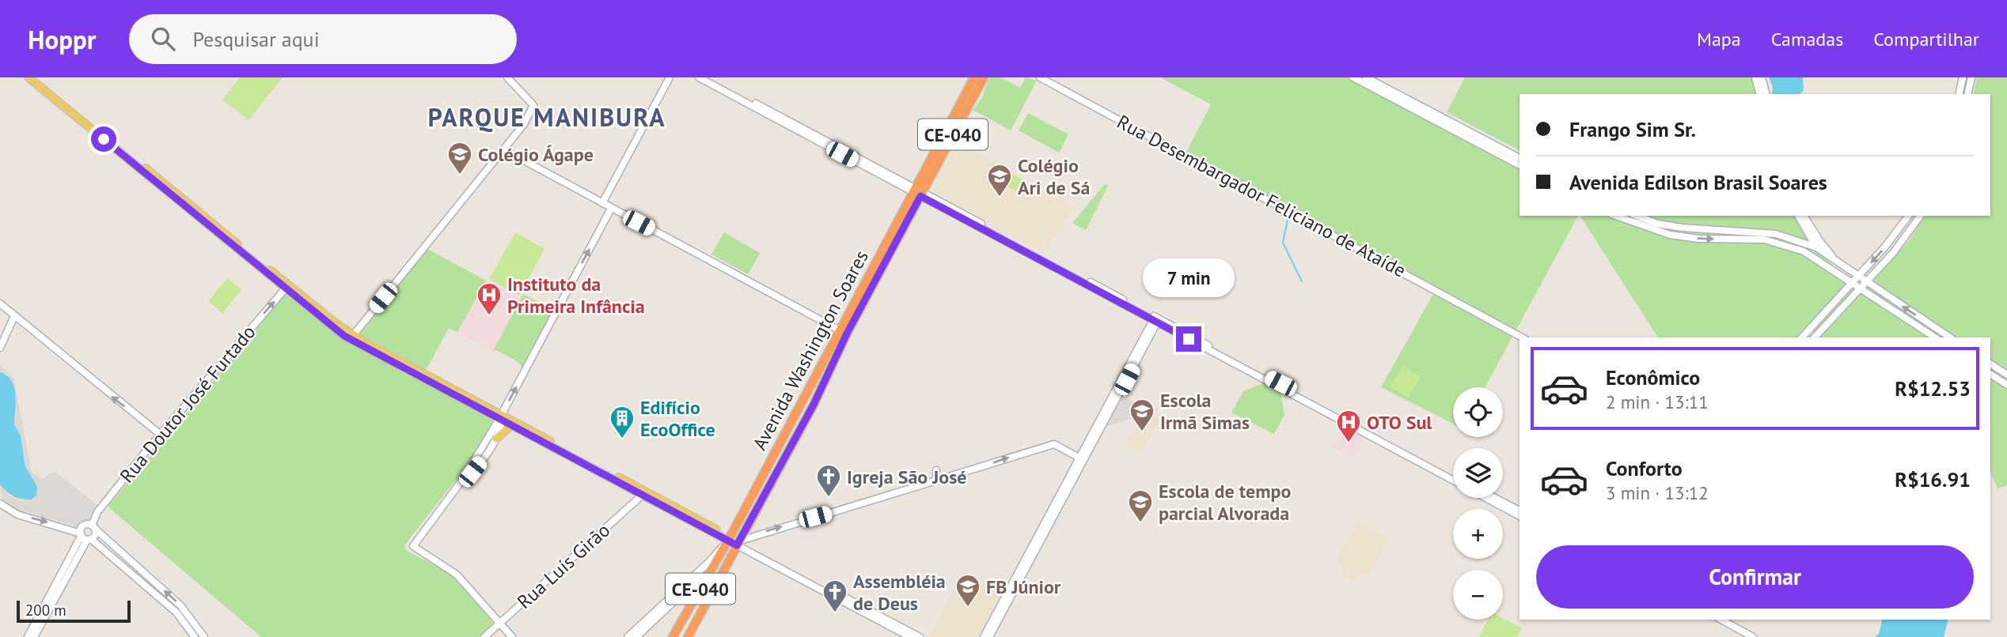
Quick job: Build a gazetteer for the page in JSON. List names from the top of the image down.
{
  "streets": {
    "highway": ["CE-040", "Avenida Washington Soares"],
    "street": ["Rua Desembargador Feliciano de Ataíde", "Rua Doutor José Furtado", "Rua Luís Girão"]
  },
  "one_way": ["Rua Doutor José Furtado"],
  "districts": ["PARQUE MANIBURA"],
  "places": {
    "school or university": [
      "Colégio Ágape",
      "Colégio Ari de Sá",
      "Escola Irmã Simas",
      "Escola de tempo parcial Alvorada",
      "FB Júnior"
    ],
    "hospital": ["Instituto da Primeira Infância", "OTO Sul"],
    "building": ["Edifício EcoOffice"],
    "church": ["Igreja São José", "Assembléia de Deus"]
  },
  "scale_bar": "200 m",
  "page": {
    "header": "Hoppr",
    "search": "Pesquisar aqui",
    "nav": ["Mapa", "Camadas", "Compartilhar"],
    "banner": ["Frango Sim Sr.", "Avenida Edilson Brasil Soares"],
    "bubble": "7 min",
    "list": [
      {
        "name": "Econômico",
        "note": "2 min · 13:11",
        "value": "R$12.53"
      },
      {
        "name": "Conforto",
        "note": "3 min · 13:12",
        "value": "R$16.91"
      }
    ],
    "map_buttons": ["+", "−"],
    "buttons": "Confirmar",
    "scale": "200 m"
  }
}
